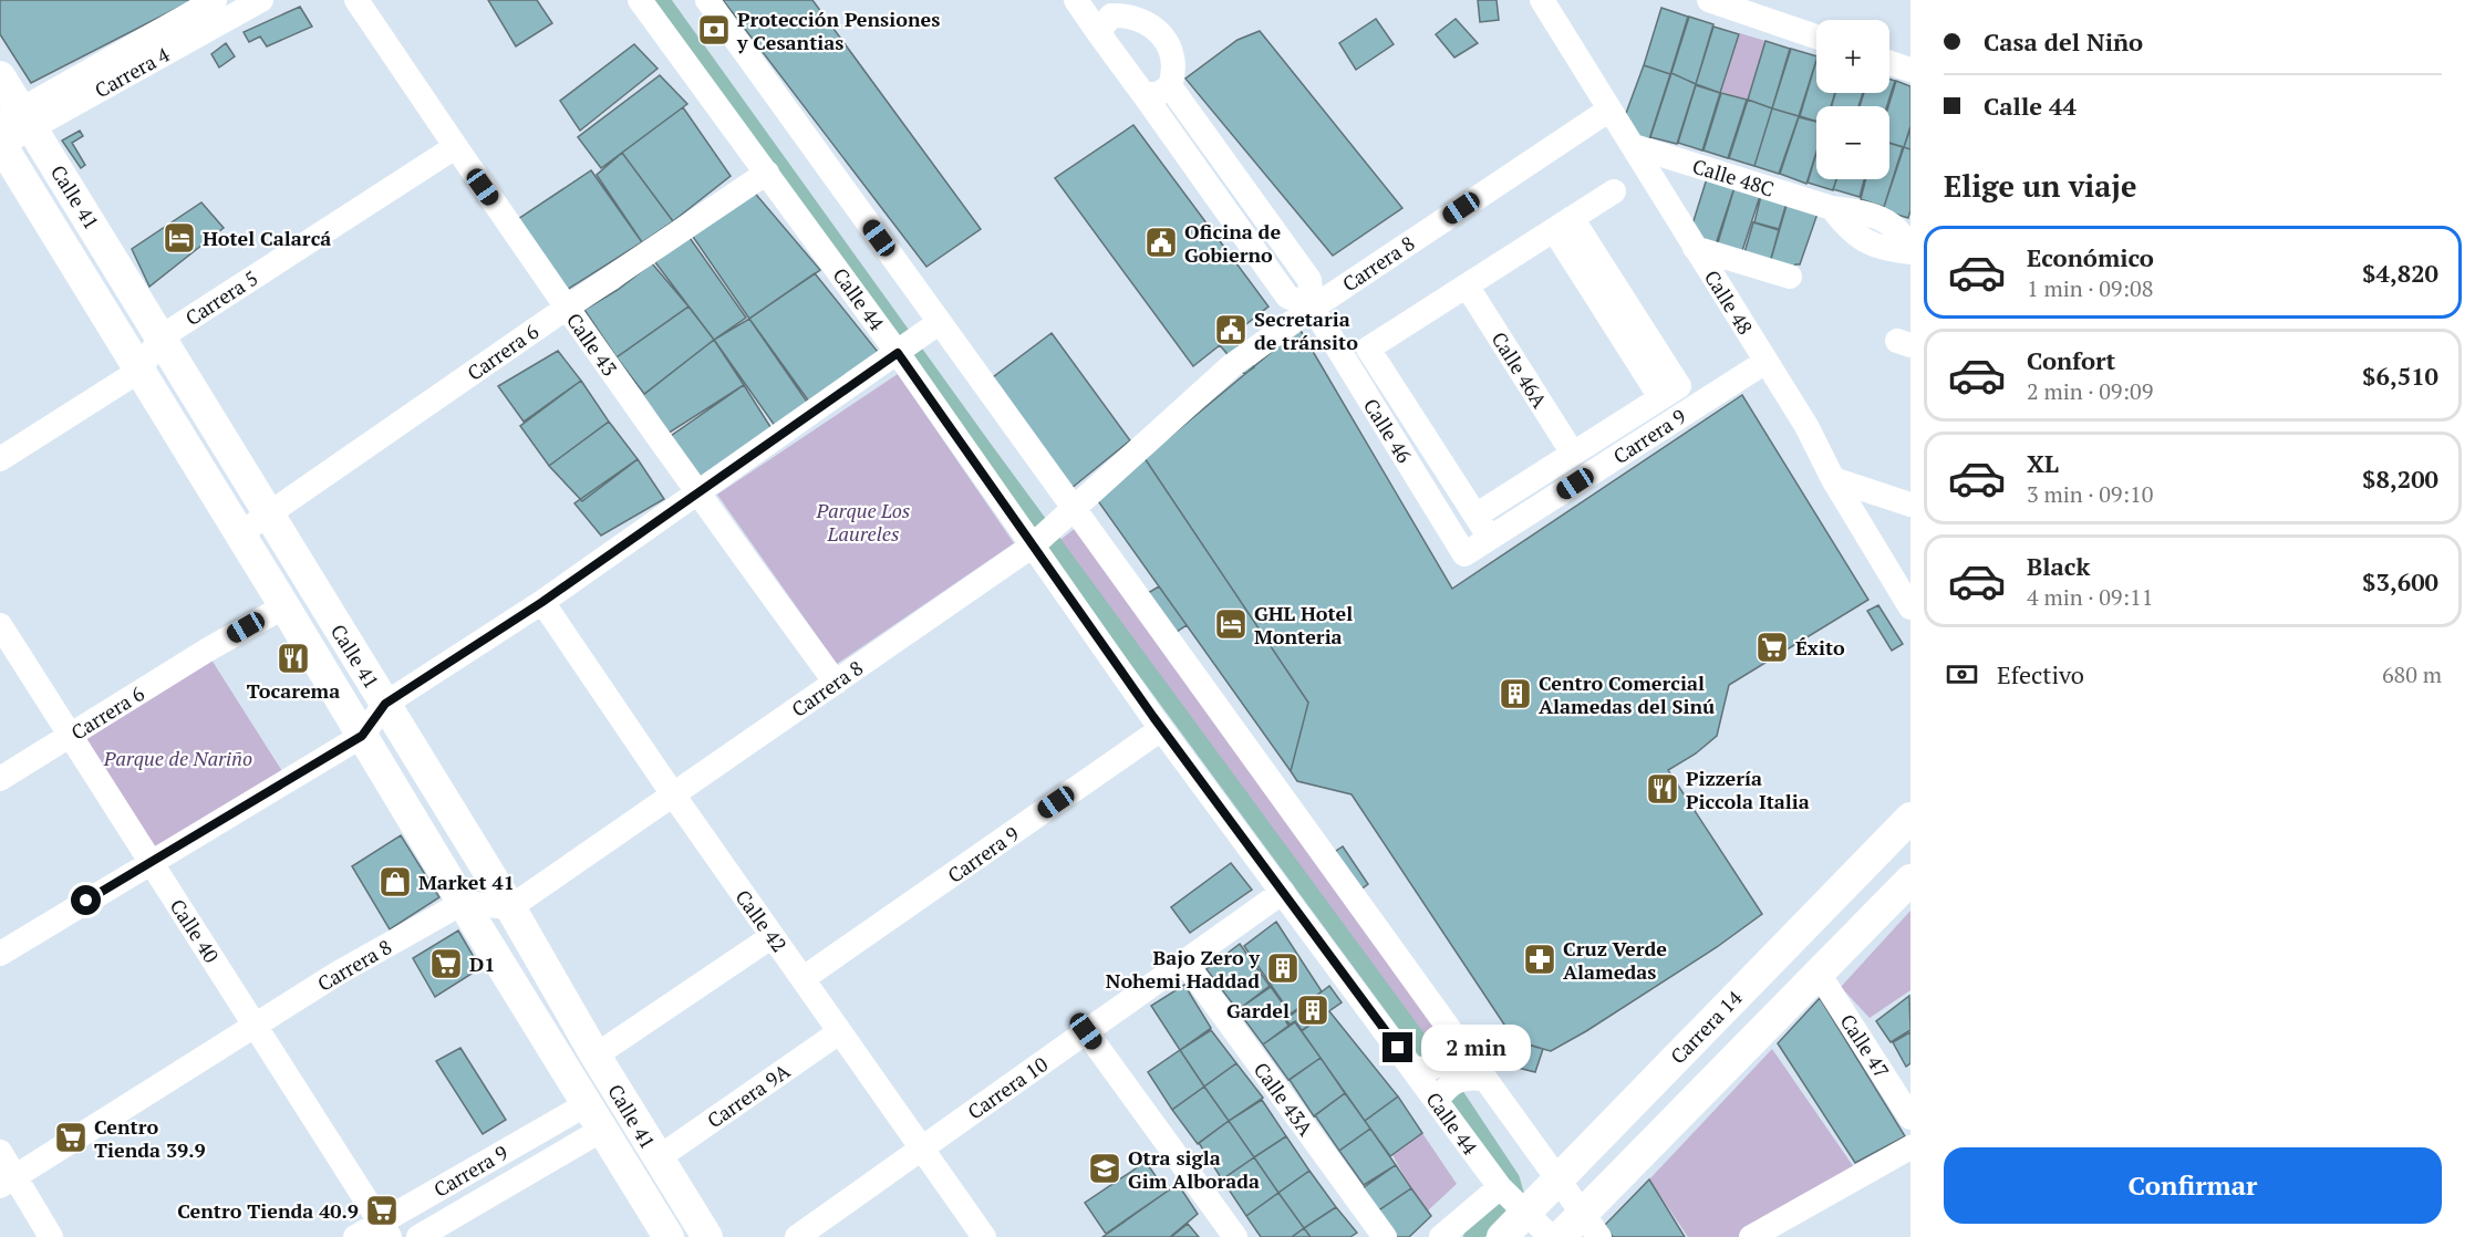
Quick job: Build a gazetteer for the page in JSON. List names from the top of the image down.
{
  "streets": {
    "main road": ["Calle 41", "Carrera 14"],
    "street": [
      "Carrera 4",
      "Calle 48C",
      "Carrera 8",
      "Carrera 5",
      "Calle 44",
      "Calle 48",
      "Calle 43",
      "Carrera 6",
      "Calle 46A",
      "Calle 46",
      "Carrera 9",
      "Calle 42",
      "Calle 40",
      "Calle 47",
      "Carrera 10",
      "Carrera 9A",
      "Calle 43A"
    ]
  },
  "crossings": [
    ["Carrera 4", "Calle 41"],
    ["Calle 48C", "Calle 48"],
    ["Calle 41", "Carrera 8"],
    ["Calle 41", "Carrera 5"],
    ["Calle 41", "Carrera 6"],
    ["Calle 41", "Carrera 9"],
    ["Calle 41", "Carrera 9A"],
    ["Carrera 8", "Calle 44"],
    ["Carrera 8", "Calle 48"],
    ["Carrera 8", "Calle 43"],
    ["Carrera 8", "Calle 46"],
    ["Carrera 8", "Calle 42"],
    ["Carrera 8", "Calle 40"],
    ["Carrera 5", "Calle 43"],
    ["Calle 44", "Carrera 6"],
    ["Calle 44", "Carrera 9"],
    ["Calle 44", "Carrera 14"],
    ["Calle 44", "Carrera 10"],
    ["Calle 48", "Carrera 9"],
    ["Calle 43", "Carrera 6"],
    ["Carrera 6", "Calle 40"],
    ["Calle 46A", "Carrera 9"],
    ["Calle 46", "Carrera 9"],
    ["Carrera 9", "Calle 42"],
    ["Carrera 9", "Calle 40"],
    ["Calle 42", "Carrera 10"],
    ["Calle 42", "Carrera 9A"],
    ["Carrera 10", "Calle 43A"]
  ],
  "parks": ["Parque Los Laureles", "Parque de Nariño"],
  "places": {
    "bank": ["Protección Pensiones y Cesantias"],
    "hotel": ["Hotel Calarcá", "GHL Hotel Monteria"],
    "public building": ["Oficina de Gobierno", "Secretaria de tránsito"],
    "supermarket": [
      "Éxito",
      "D1",
      "Centro Tienda 39.9",
      "Centro Tienda 40.9"
    ],
    "restaurant": ["Tocarema", "Pizzería Piccola Italia"],
    "building": ["Centro Comercial Alamedas del Sinú", "Bajo Zero y Nohemi Haddad", "Gardel"],
    "shop": ["Market 41"],
    "pharmacy": ["Cruz Verde Alamedas"],
    "school or university": ["Otra sigla Gim Alborada"]
  },
  "page": {
    "banner": ["Casa del Niño", "Calle 44"],
    "map_buttons": ["+", "−"],
    "heading": "Elige un viaje",
    "list": [
      {
        "name": "Económico",
        "note": "1 min · 09:08",
        "value": "$4,820"
      },
      {
        "name": "Confort",
        "note": "2 min · 09:09",
        "value": "$6,510"
      },
      {
        "name": "XL",
        "note": "3 min · 09:10",
        "value": "$8,200"
      },
      {
        "name": "Black",
        "note": "4 min · 09:11",
        "value": "$3,600"
      }
    ],
    "pay": ["Efectivo", "680 m"],
    "bubble": "2 min",
    "buttons": "Confirmar"
  }
}
